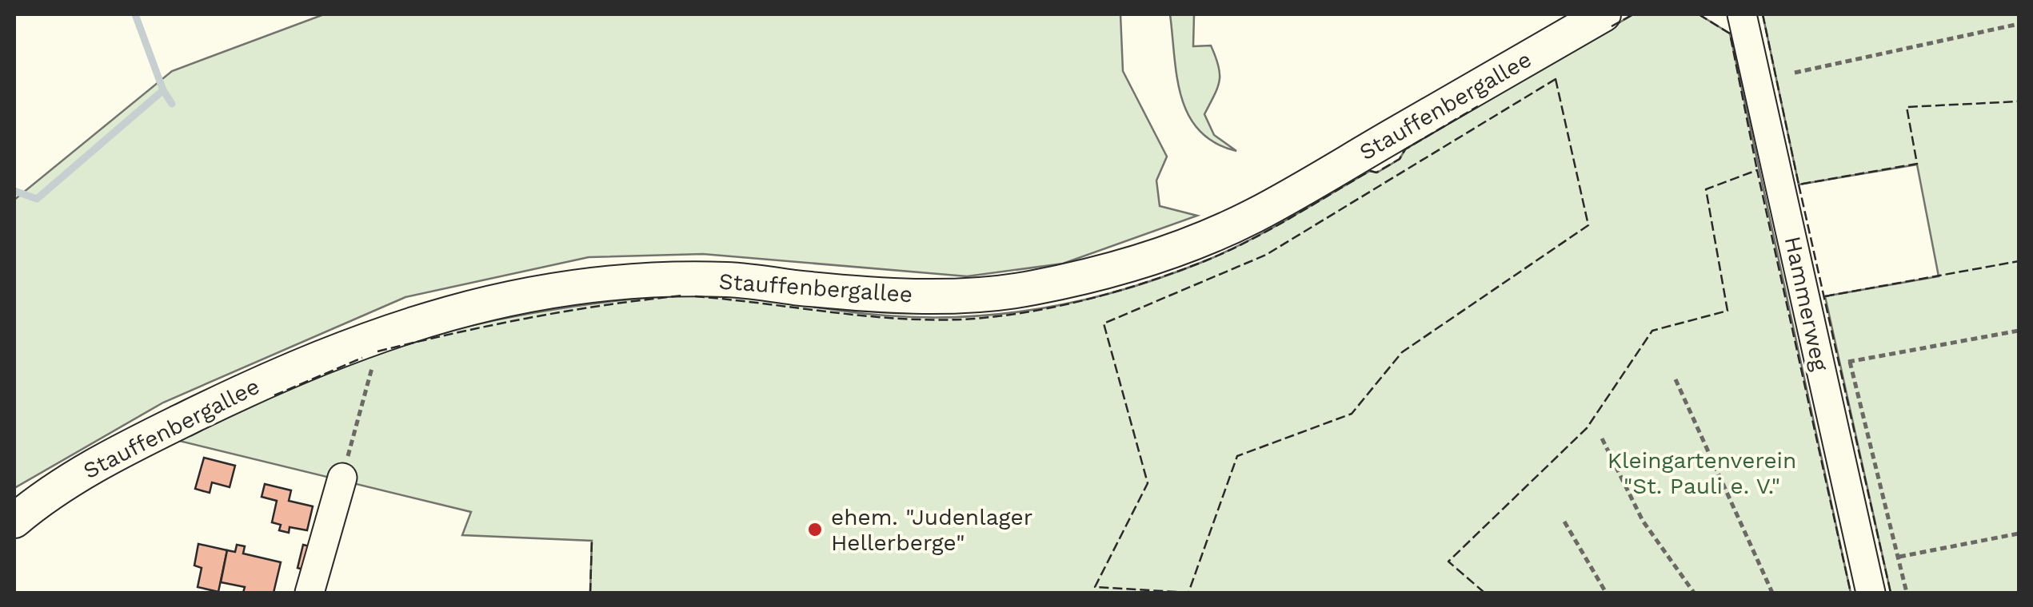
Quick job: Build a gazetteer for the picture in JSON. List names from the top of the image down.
{
  "streets": {
    "main road": ["Stauffenbergallee"],
    "street": ["Hammerweg"]
  },
  "parks": ["Kleingartenverein \"St. Pauli e. V.\""],
  "places": ["ehem. \"Judenlager Hellerberge\""]
}
